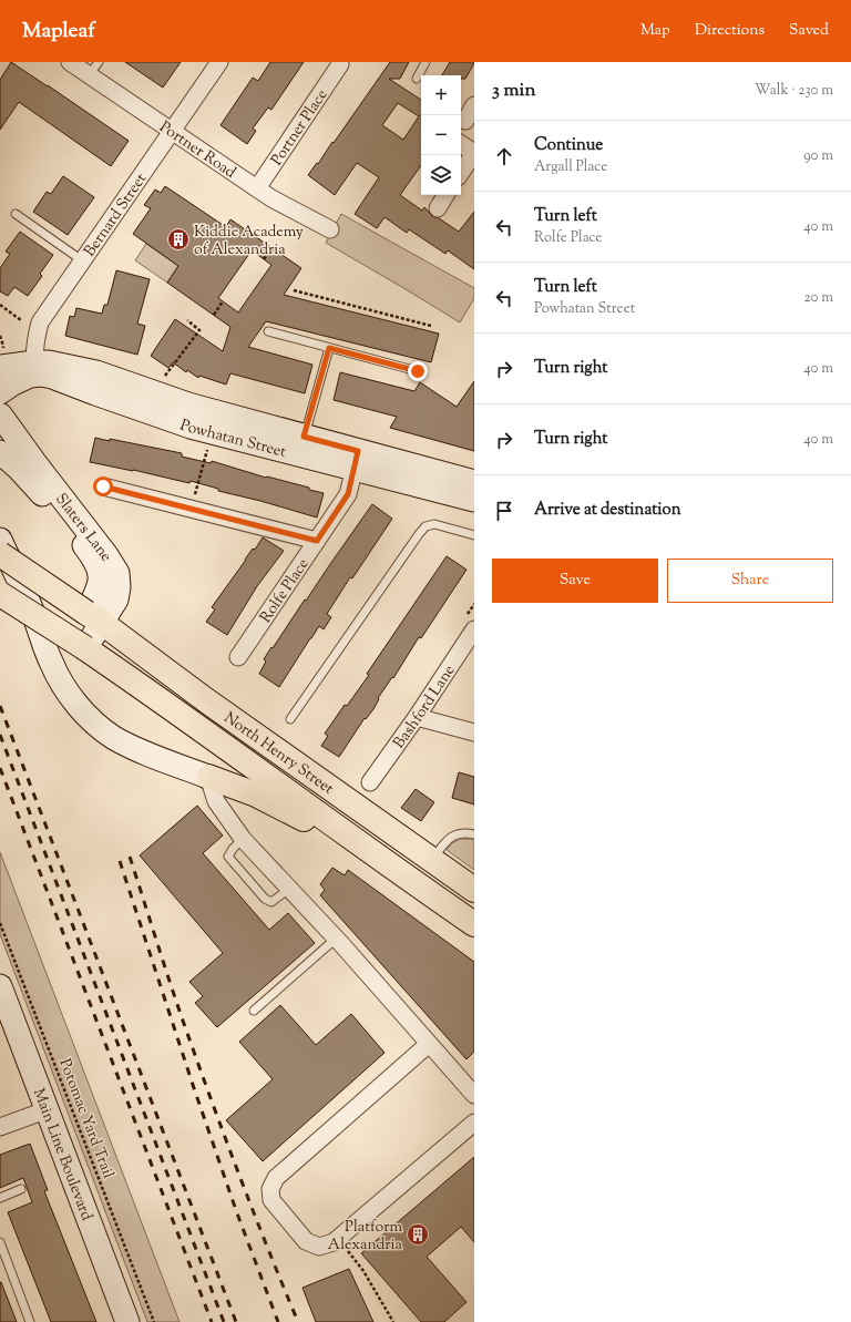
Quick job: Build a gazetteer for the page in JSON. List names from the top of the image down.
{
  "streets": {
    "highway": ["North Henry Street"],
    "street": [
      "Portner Place",
      "Portner Road",
      "Bernard Street",
      "Powhatan Street",
      "Slaters Lane",
      "Rolfe Place",
      "Bashford Lane",
      "Main Line Boulevard"
    ],
    "path": ["Potomac Yard Trail"]
  },
  "crossings": [
    ["Portner Place", "Portner Road"],
    ["Portner Road", "Bernard Street"],
    ["Bernard Street", "Powhatan Street"],
    ["Powhatan Street", "Rolfe Place"],
    ["Slaters Lane", "North Henry Street"]
  ],
  "places": {
    "building": ["Kiddie Academy of Alexandria", "Platform Alexandria"]
  },
  "page": {
    "header": "Mapleaf",
    "nav": ["Map", "Directions", "Saved"],
    "heading": ["3 min", "Walk · 230 m"],
    "map_buttons": ["+", "−"],
    "list": [
      ["Continue", "Argall Place", "90 m"],
      ["Turn left", "Rolfe Place", "40 m"],
      ["Turn left", "Powhatan Street", "20 m"],
      ["Turn right", "40 m"],
      ["Turn right", "40 m"],
      "Arrive at destination"
    ],
    "buttons": ["Save", "Share"]
  }
}
